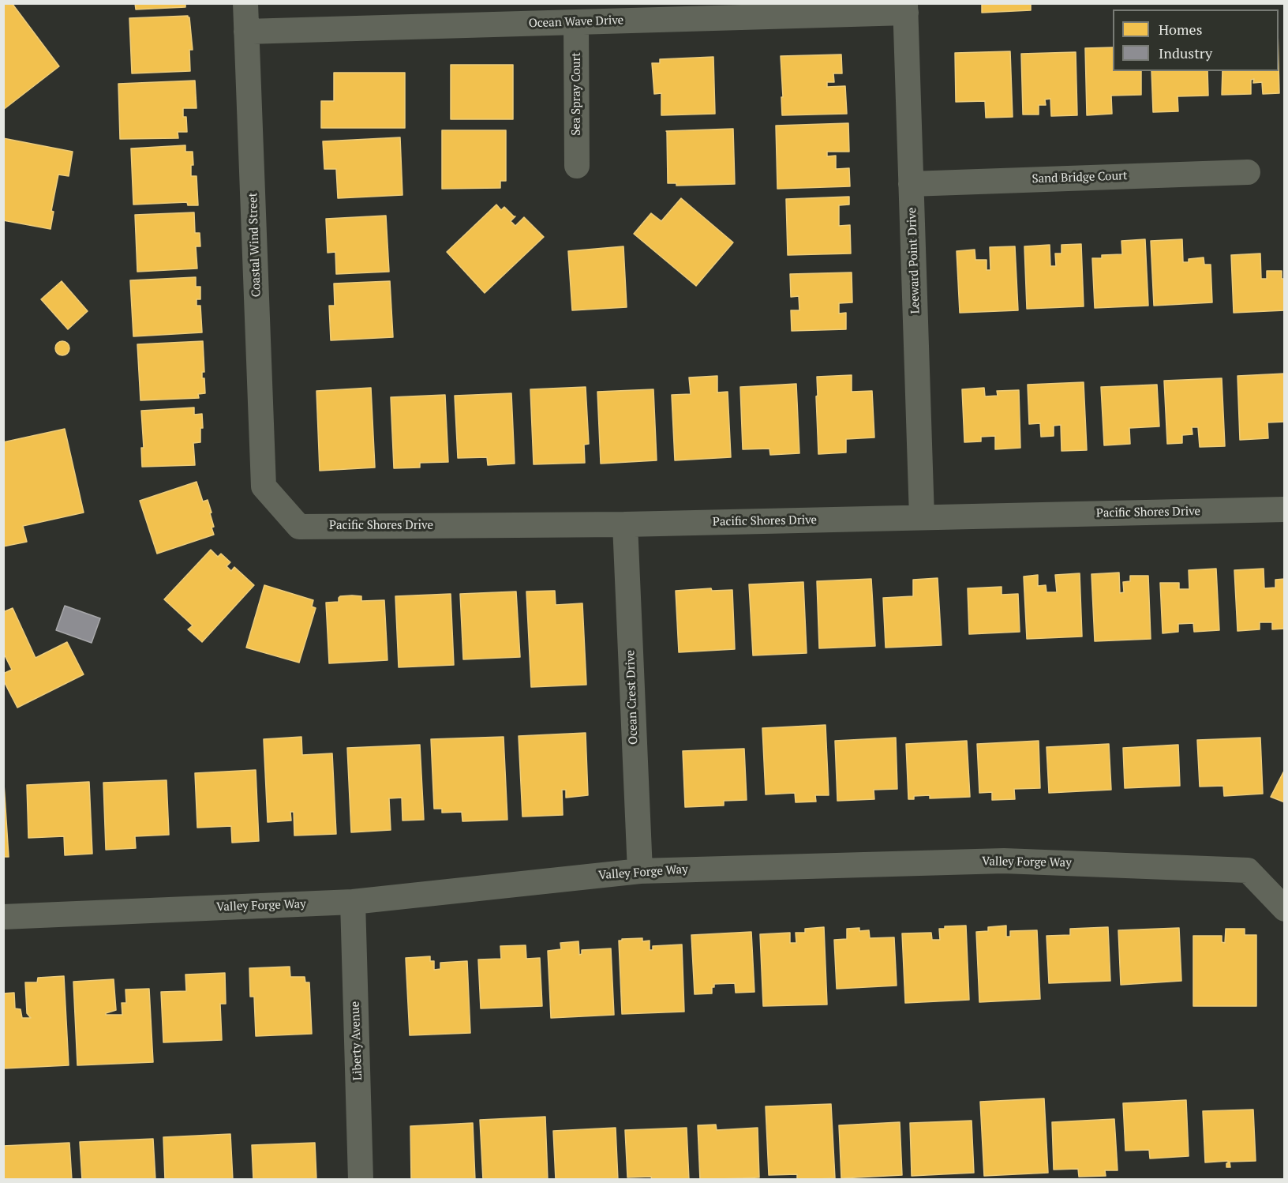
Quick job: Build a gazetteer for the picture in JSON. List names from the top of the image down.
{
  "streets": {
    "street": [
      "Ocean Wave Drive",
      "Sea Spray Court",
      "Sand Bridge Court",
      "Coastal Wind Street",
      "Leeward Point Drive",
      "Pacific Shores Drive",
      "Ocean Crest Drive",
      "Valley Forge Way",
      "Liberty Avenue"
    ]
  },
  "crossings": [
    ["Ocean Wave Drive", "Sea Spray Court"],
    ["Ocean Wave Drive", "Coastal Wind Street"],
    ["Ocean Wave Drive", "Leeward Point Drive"],
    ["Sand Bridge Court", "Leeward Point Drive"],
    ["Coastal Wind Street", "Pacific Shores Drive"],
    ["Leeward Point Drive", "Pacific Shores Drive"],
    ["Pacific Shores Drive", "Ocean Crest Drive"],
    ["Ocean Crest Drive", "Valley Forge Way"],
    ["Valley Forge Way", "Liberty Avenue"]
  ],
  "legend": ["Homes", "Industry"]
}
